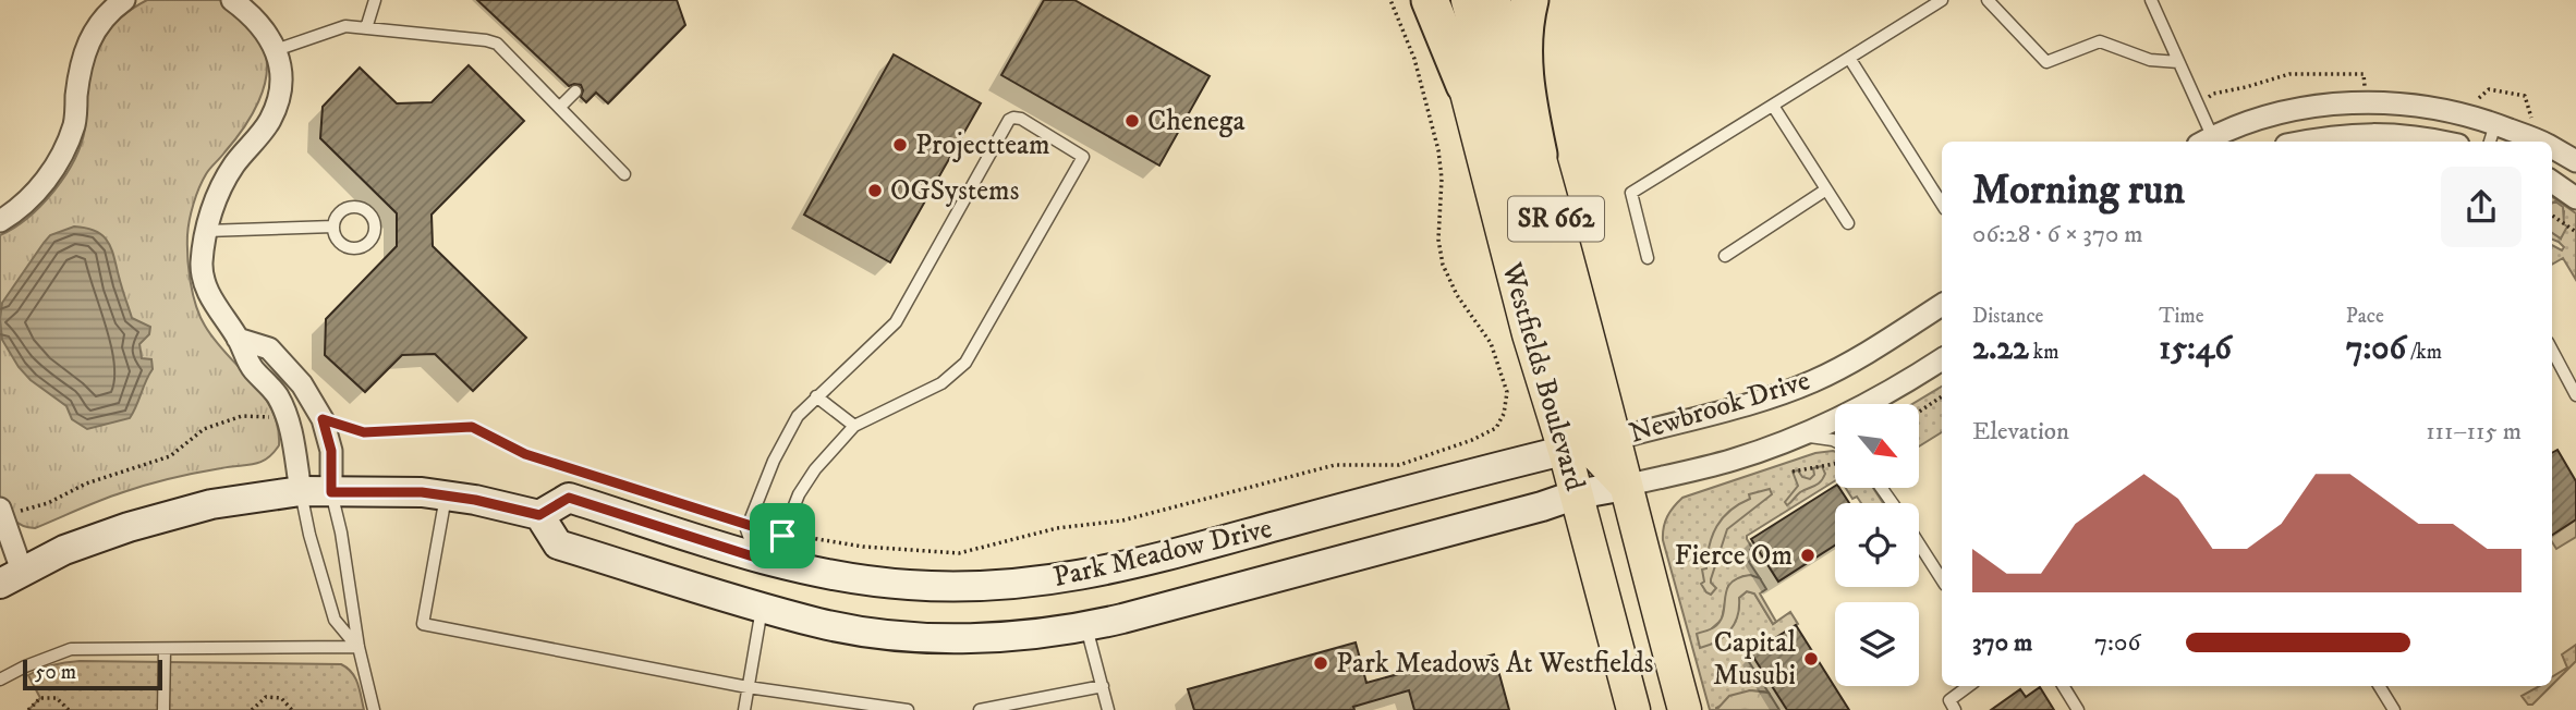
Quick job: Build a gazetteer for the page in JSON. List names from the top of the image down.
{
  "streets": {
    "main road": ["SR 662", "Westfields Boulevard"],
    "street": ["Newbrook Drive", "Park Meadow Drive"]
  },
  "crossings": [
    ["Westfields Boulevard", "Newbrook Drive"],
    ["Westfields Boulevard", "Park Meadow Drive"],
    ["Newbrook Drive", "Park Meadow Drive"]
  ],
  "places": [
    "Chenega",
    "Projectteam",
    "OGSystems",
    "Fierce Om",
    "Capital Musubi",
    "Park Meadows At Westfields"
  ],
  "scale_bar": "50 m",
  "north": "bottom right",
  "page": {
    "heading": ["Morning run", "06:28 · 6 × 370 m"],
    "stats": [
      ["Distance", "2.22 km"],
      ["Time", "15:46"],
      ["Pace", "7:06 /km"]
    ],
    "chart": ["Elevation", "111–115 m"],
    "list": [
      {
        "name": "370 m",
        "note": "7:06"
      }
    ],
    "scale": "50 m"
  }
}
